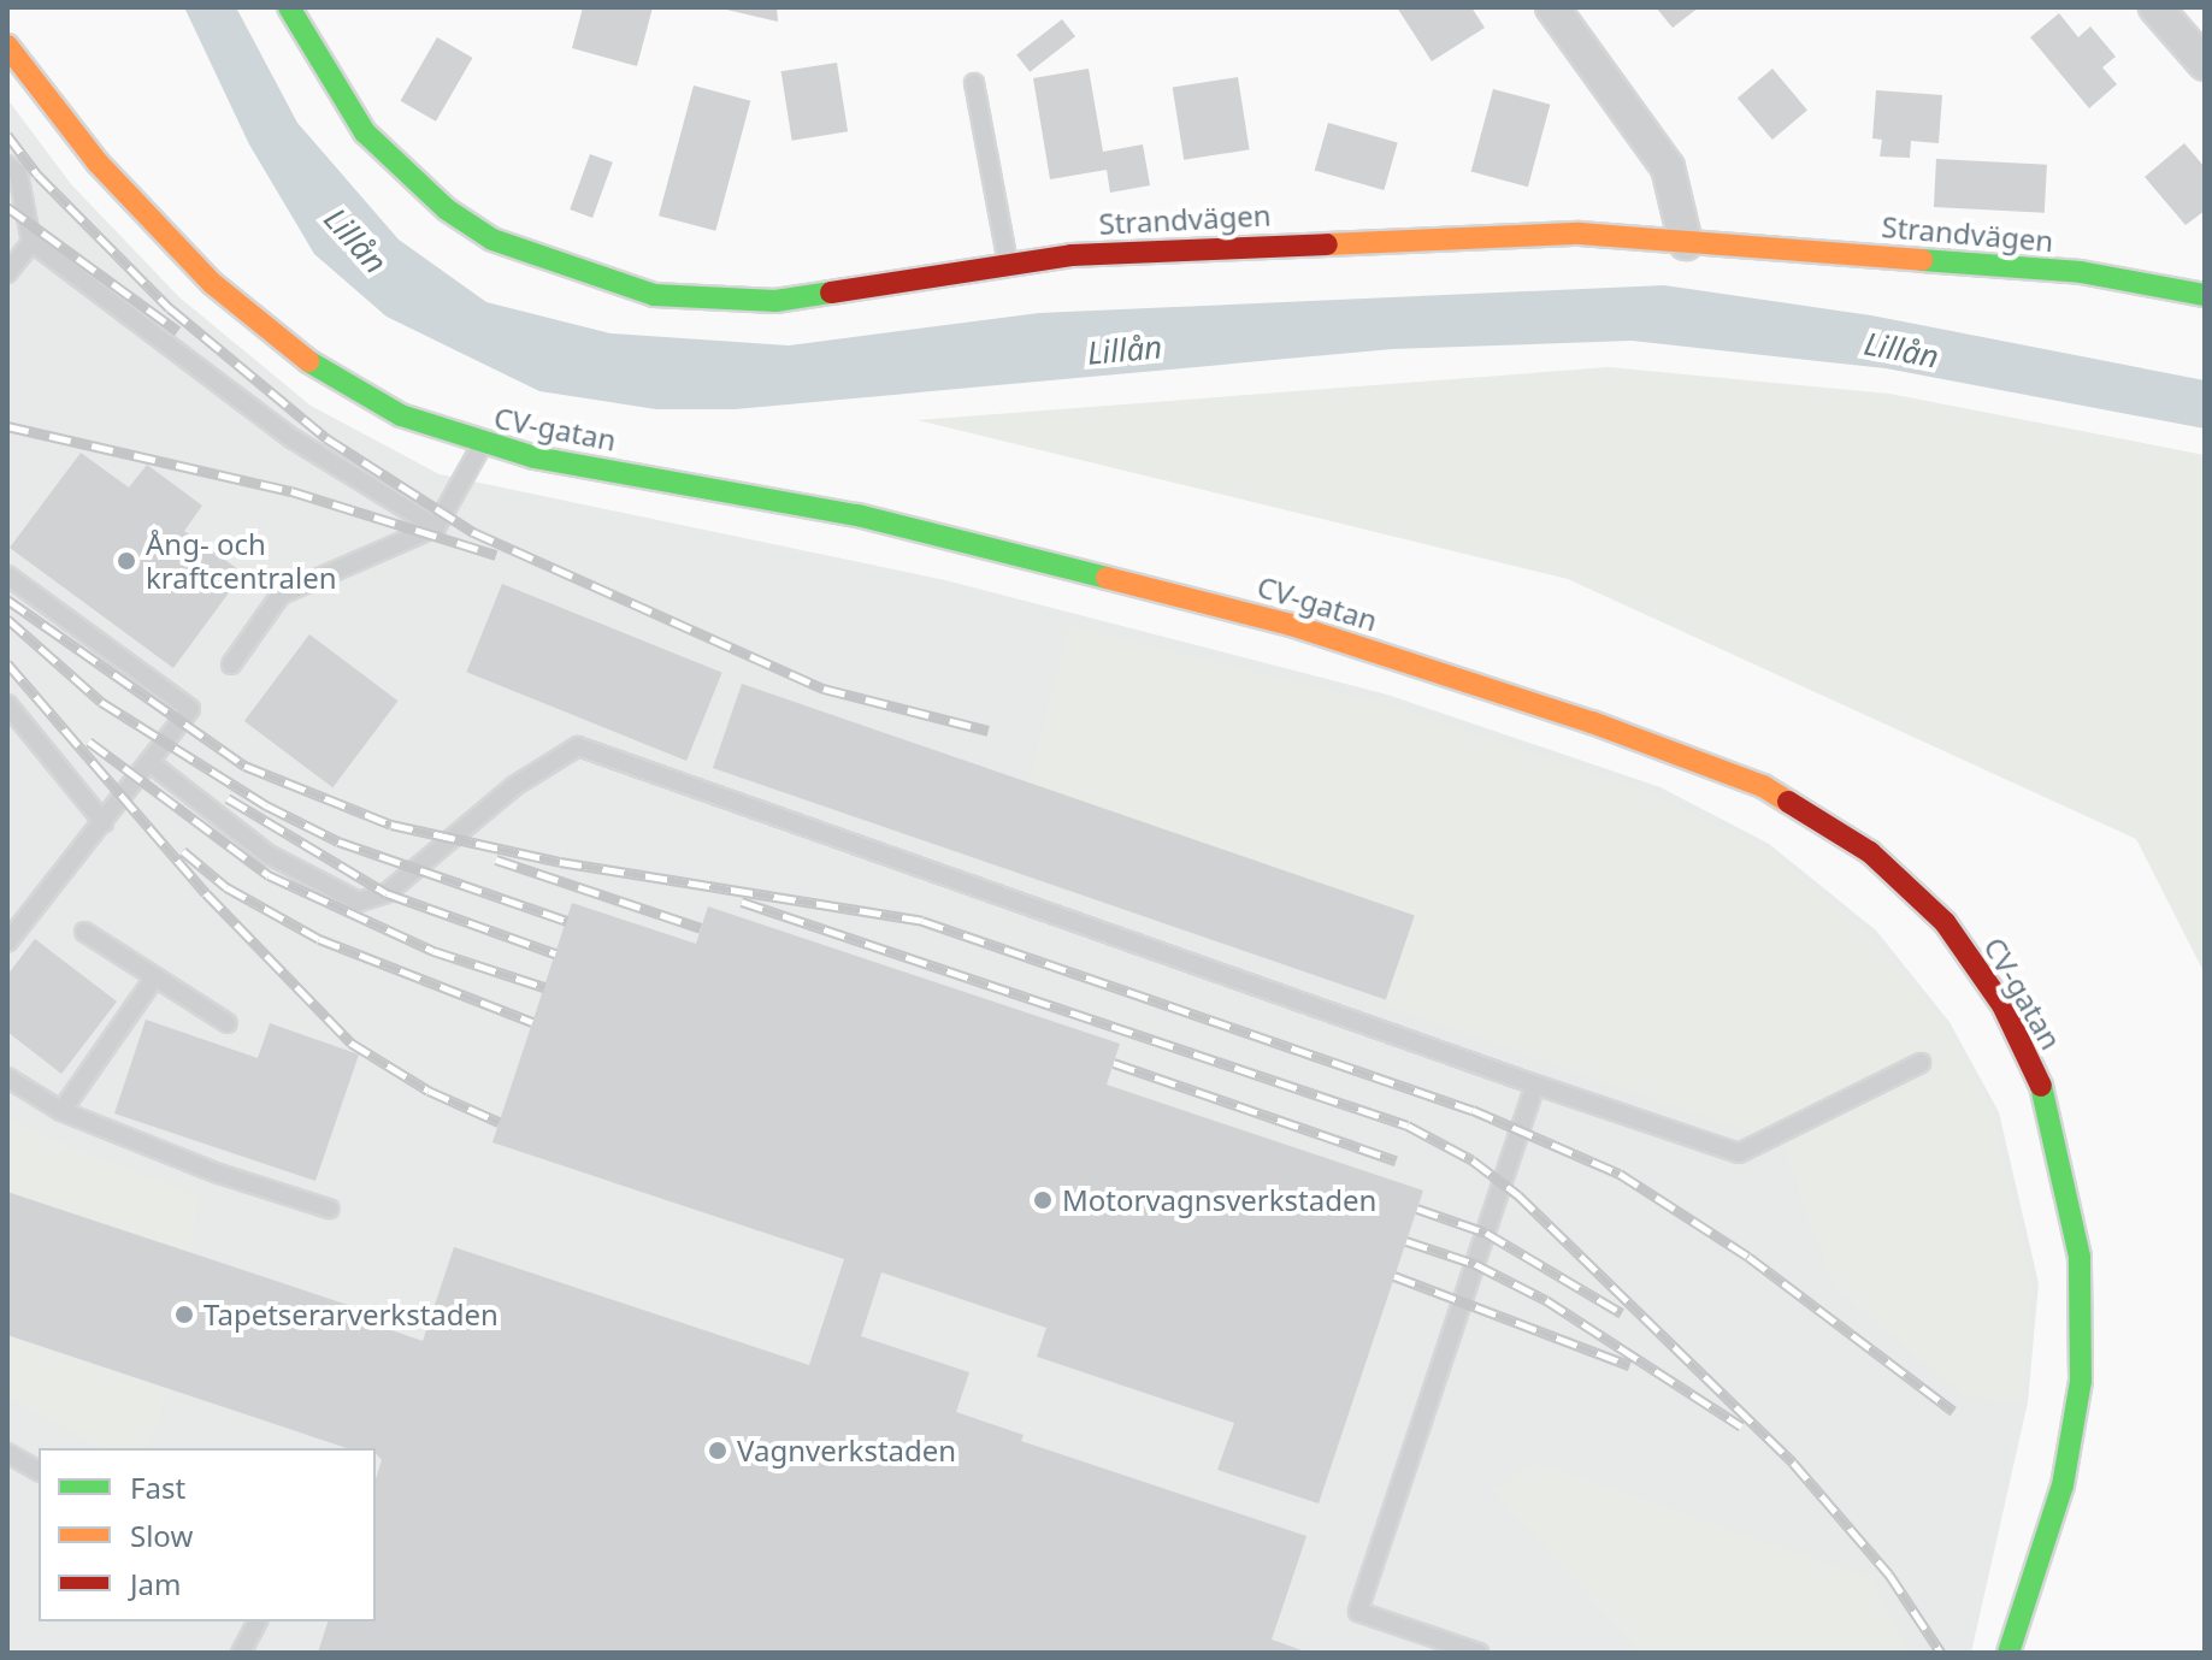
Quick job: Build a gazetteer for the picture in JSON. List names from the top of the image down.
{
  "streets": {
    "street": ["Strandvägen", "CV-gatan"]
  },
  "water": ["Lillån"],
  "places": [
    "Ång- och kraftcentralen",
    "Motorvagnsverkstaden",
    "Tapetserarverkstaden",
    "Vagnverkstaden"
  ],
  "legend": ["Fast", "Slow", "Jam"]
}
